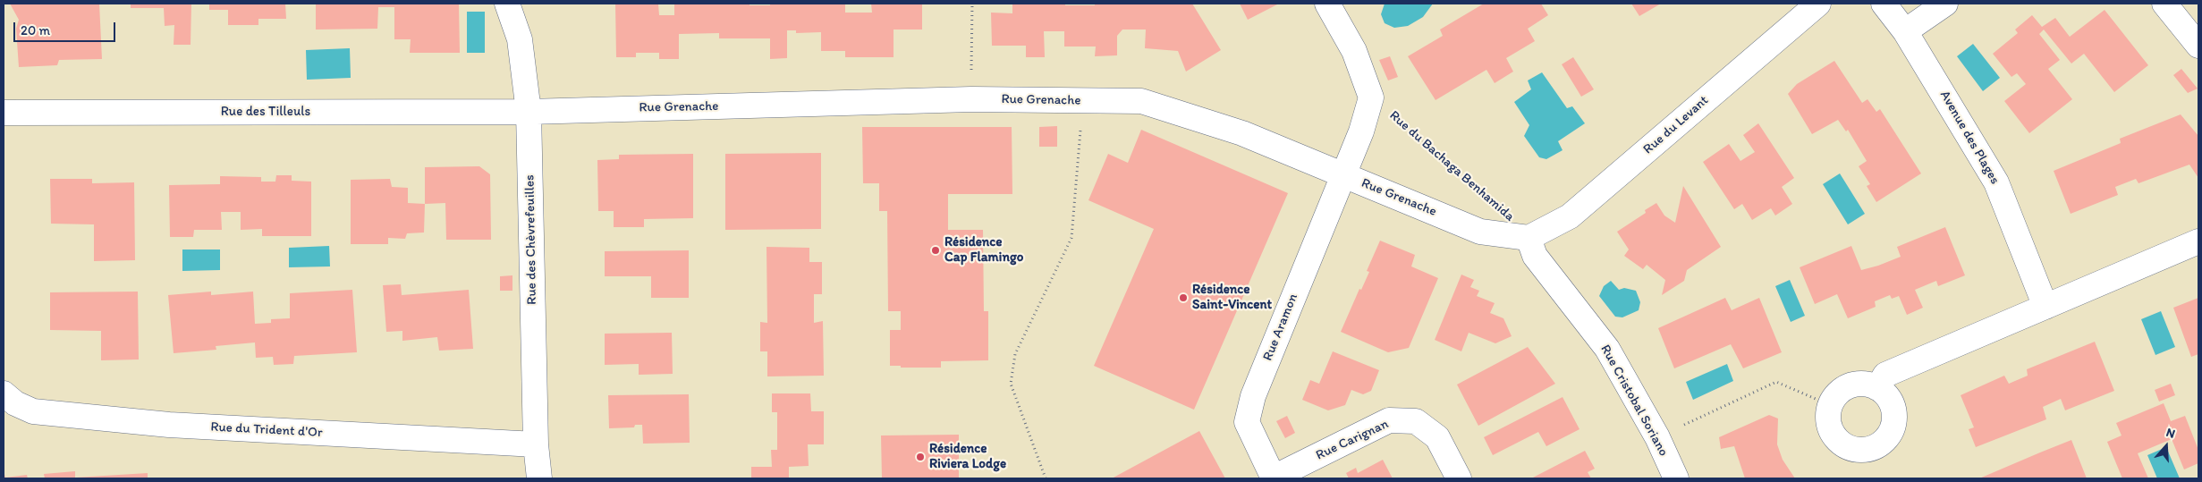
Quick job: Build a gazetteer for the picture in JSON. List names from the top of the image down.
{
  "streets": {
    "street": [
      "Rue Grenache",
      "Rue des Tilleuls",
      "Rue du Levant",
      "Avenue des Plages",
      "Rue des Chèvrefeuilles",
      "Rue Aramon",
      "Rue Cristobal Soriano",
      "Rue du Trident d'Or",
      "Rue Carignan"
    ],
    "path": ["Rue du Bachaga Benhamida"]
  },
  "crossings": [
    ["Rue Grenache", "Rue des Tilleuls"],
    ["Rue Grenache", "Rue du Levant"],
    ["Rue Grenache", "Rue du Bachaga Benhamida"],
    ["Rue Grenache", "Rue des Chèvrefeuilles"],
    ["Rue Grenache", "Rue Aramon"],
    ["Rue Grenache", "Rue Cristobal Soriano"],
    ["Rue des Tilleuls", "Rue des Chèvrefeuilles"],
    ["Rue du Levant", "Rue du Bachaga Benhamida"],
    ["Rue du Levant", "Rue Cristobal Soriano"],
    ["Rue du Bachaga Benhamida", "Rue Cristobal Soriano"],
    ["Rue des Chèvrefeuilles", "Rue du Trident d'Or"],
    ["Rue Aramon", "Rue Carignan"]
  ],
  "places": ["Résidence Cap Flamingo", "Résidence Saint-Vincent", "Résidence Riviera Lodge"],
  "scale_bar": "20 m",
  "north": "top"
}
